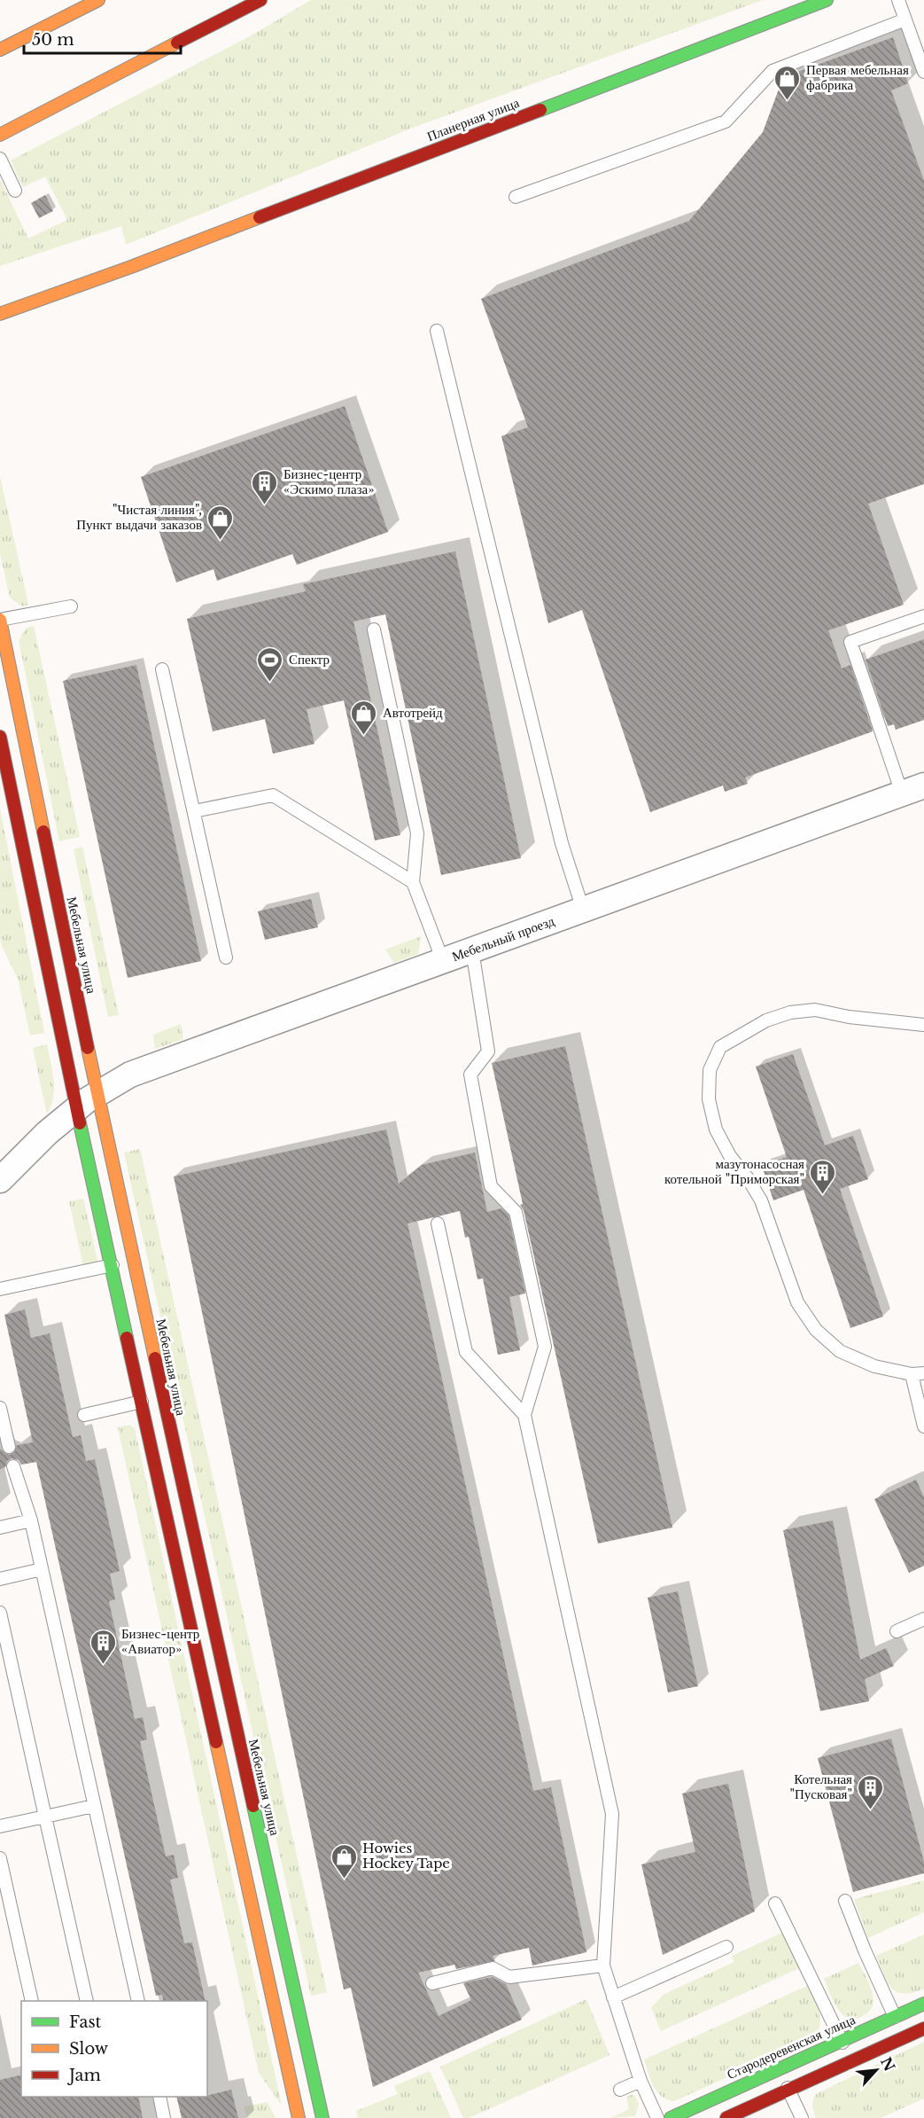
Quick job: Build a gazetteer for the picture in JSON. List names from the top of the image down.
{
  "streets": {
    "main road": ["Планерная улица", "Мебельная улица", "Стародеревенская улица"],
    "street": ["Мебельный проезд"]
  },
  "crossings": [
    ["Мебельный проезд", "Мебельная улица"]
  ],
  "places": {
    "shop": [
      "Первая мебельная фабрика",
      "\"Чистая линия\", Пункт выдачи заказов",
      "Автотрейд",
      "Howies Hockey Tape"
    ],
    "building": [
      "Бизнес-центр «Эскимо плаза»",
      "мазутонасосная котельной \"Приморская\"",
      "Бизнес-центр «Авиатор»",
      "Котельная \"Пусковая\""
    ],
    "sports": ["Спектр"]
  },
  "legend": ["Fast", "Slow", "Jam"],
  "scale_bar": "50 m",
  "north": "top right"
}
